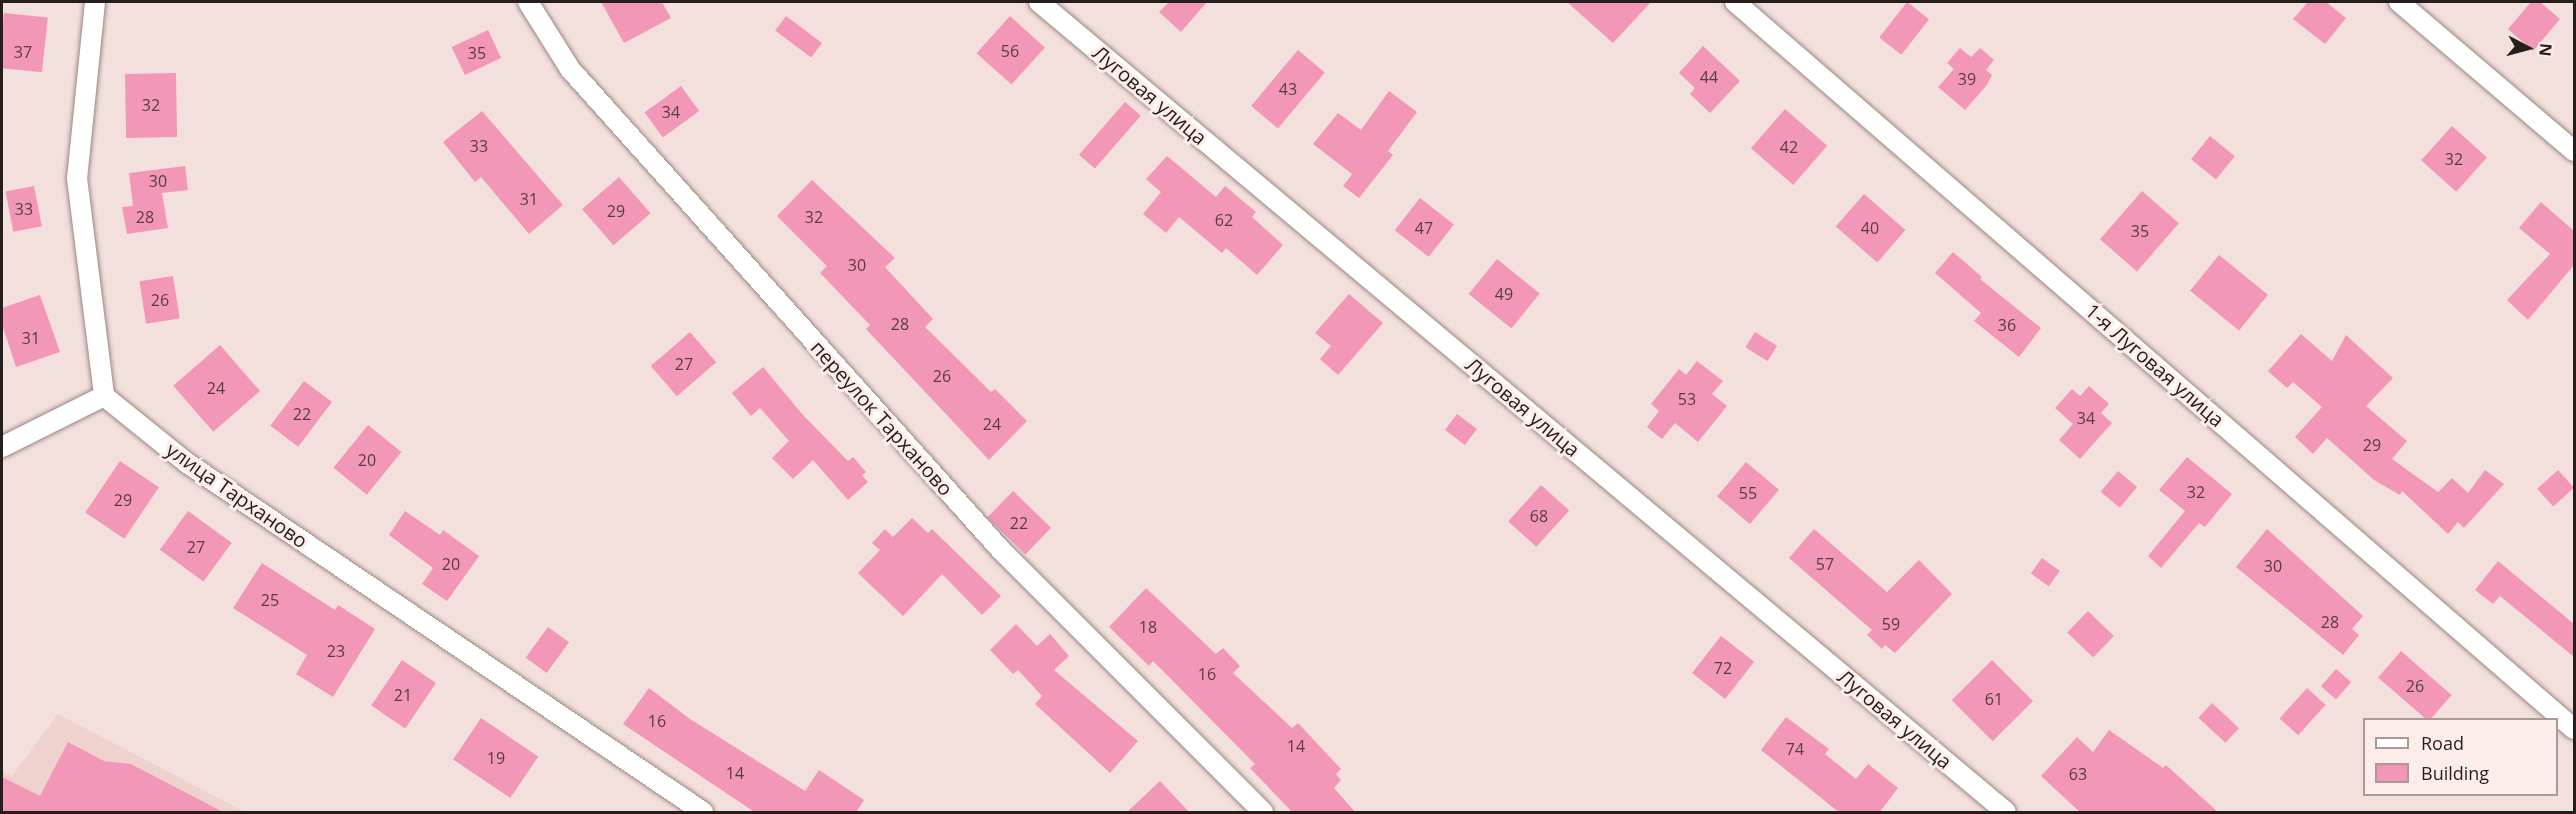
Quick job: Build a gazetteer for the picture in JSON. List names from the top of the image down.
{
  "streets": {
    "street": [
      "Луговая улица",
      "1-я Луговая улица",
      "переулок Тарханово",
      "улица Тарханово"
    ]
  },
  "house_numbers": [
    "56",
    "37",
    "35",
    "44",
    "39",
    "43",
    "32",
    "34",
    "33",
    "42",
    "32",
    "30",
    "31",
    "33",
    "29",
    "28",
    "32",
    "62",
    "47",
    "40",
    "35",
    "30",
    "49",
    "26",
    "28",
    "36",
    "31",
    "27",
    "26",
    "24",
    "53",
    "22",
    "34",
    "24",
    "29",
    "20",
    "32",
    "55",
    "29",
    "68",
    "22",
    "27",
    "20",
    "57",
    "30",
    "25",
    "28",
    "59",
    "18",
    "23",
    "72",
    "16",
    "26",
    "21",
    "61",
    "16",
    "14",
    "74",
    "19",
    "14",
    "63"
  ],
  "legend": ["Road", "Building"],
  "north": "right"
}
